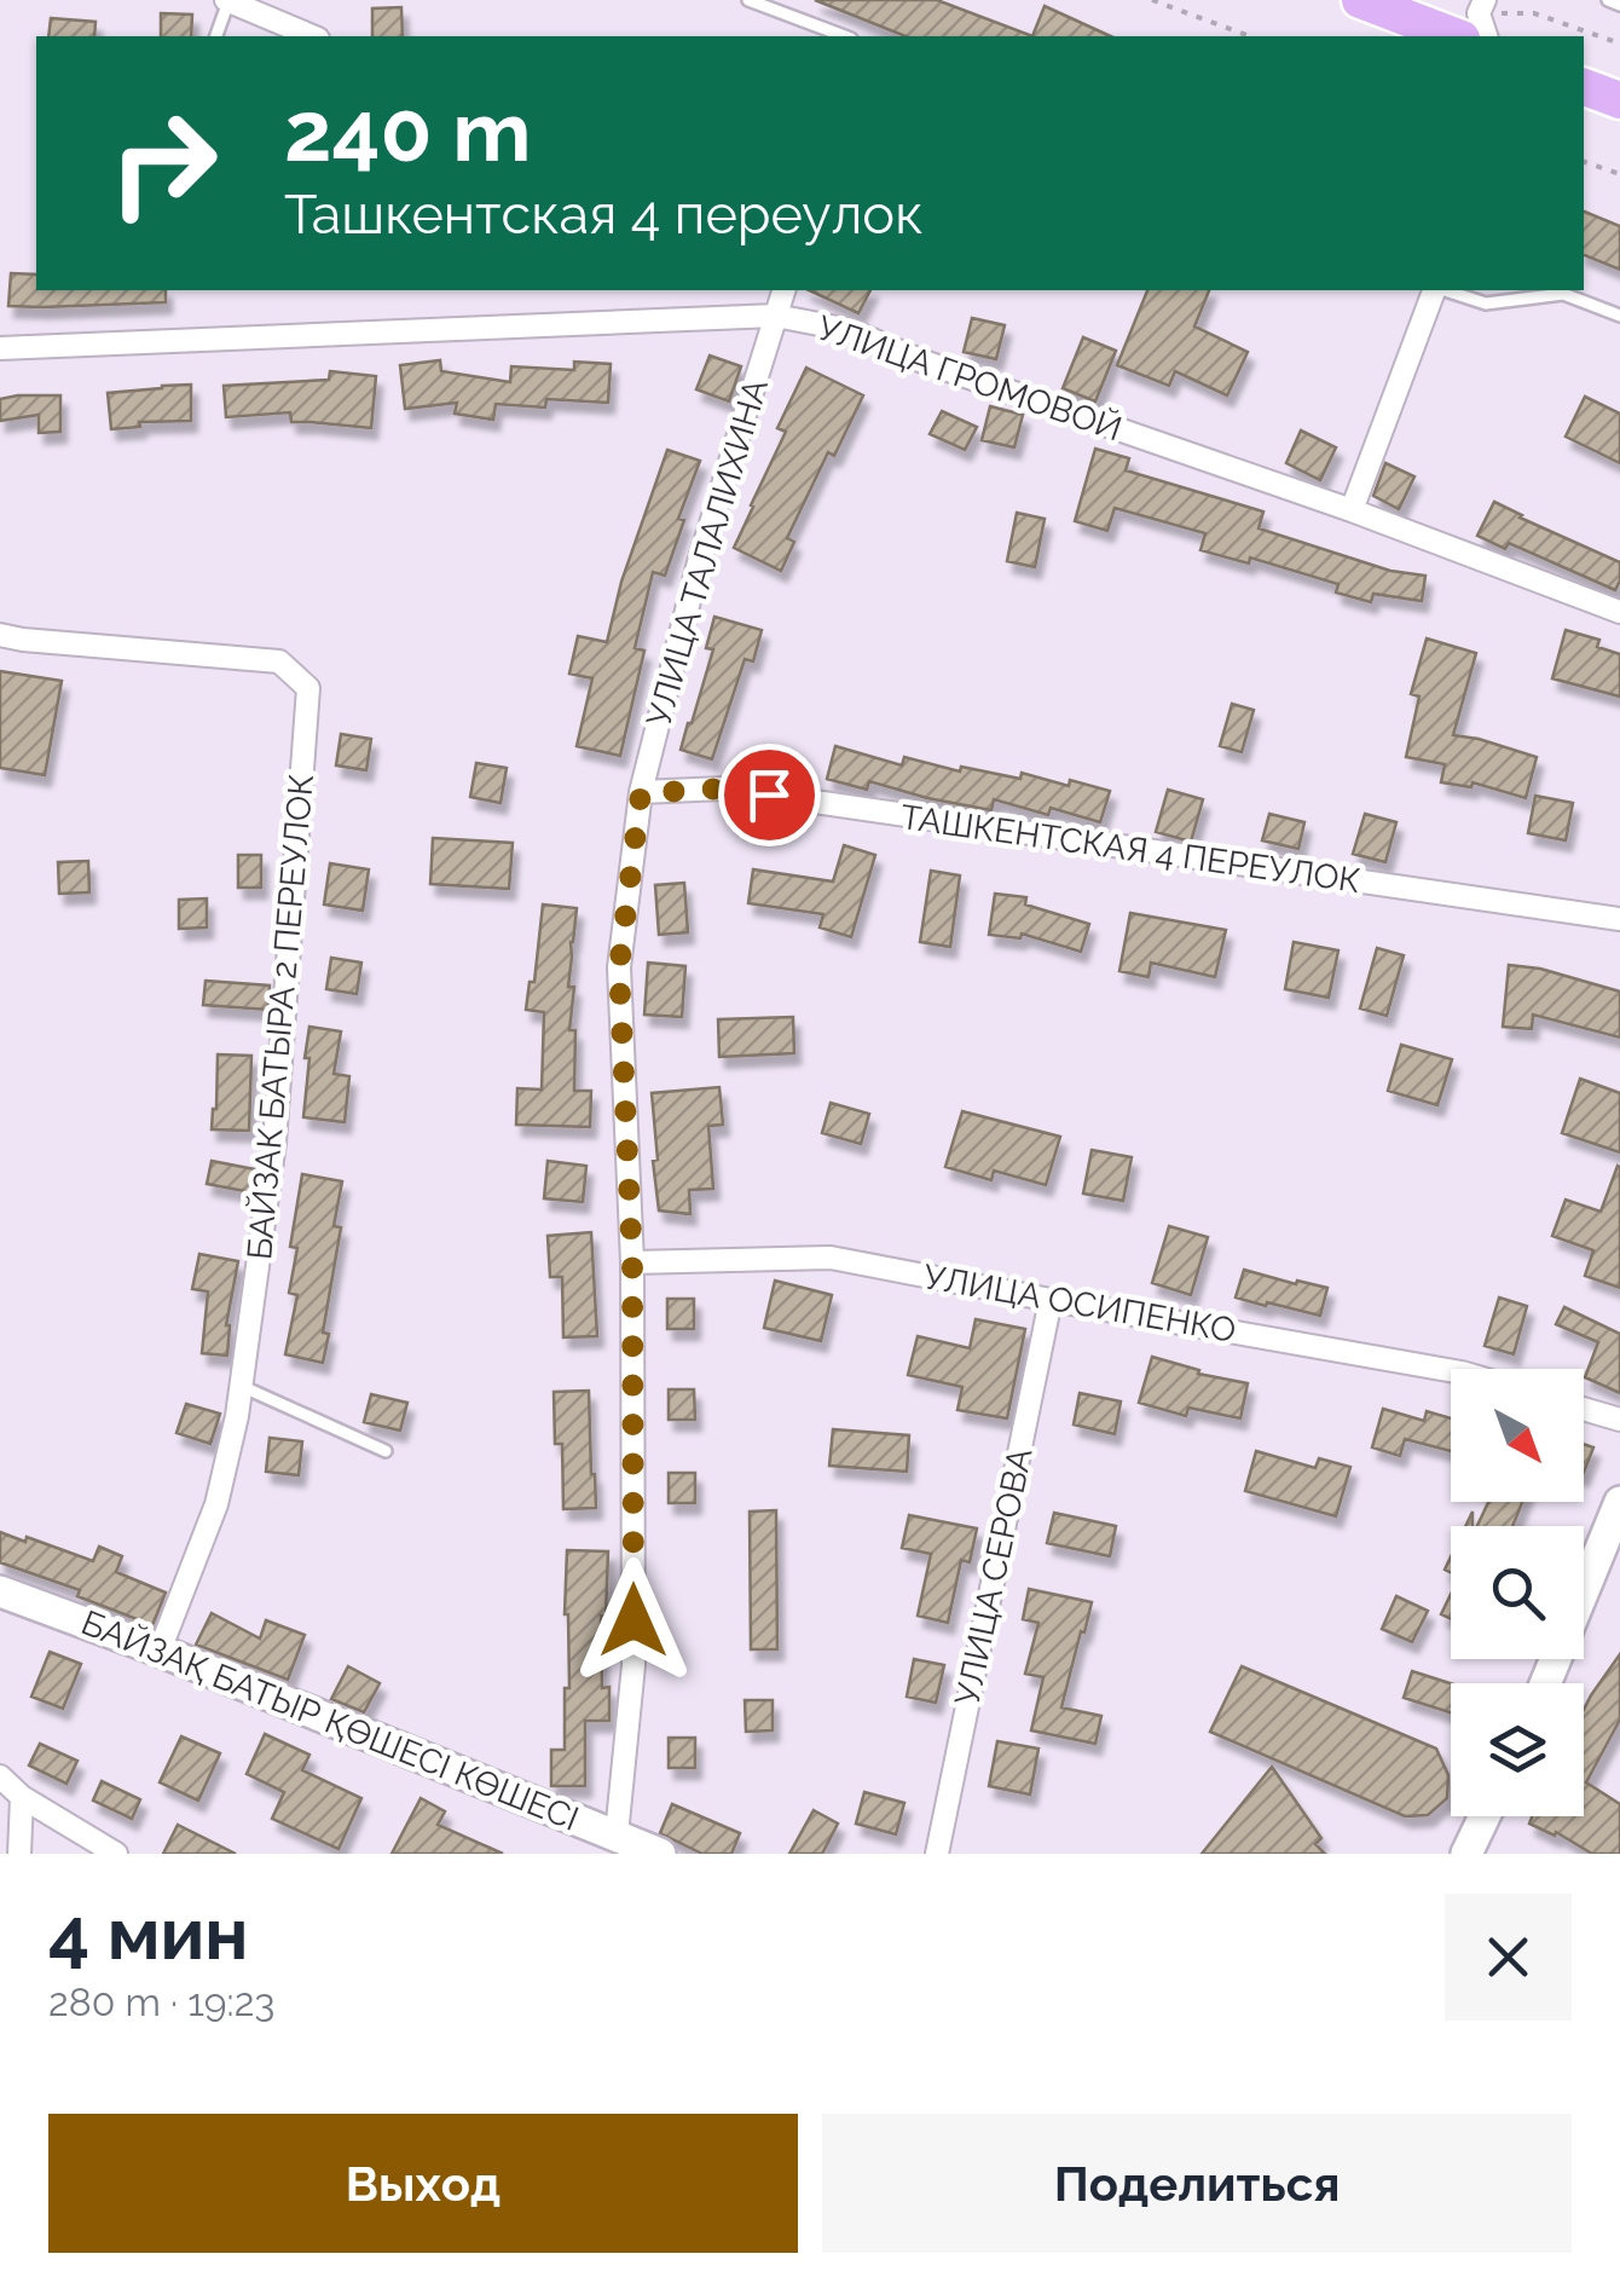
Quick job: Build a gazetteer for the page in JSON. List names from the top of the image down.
{
  "streets": {
    "main road": ["БАЙЗАҚ БАТЫР ҚӨШЕСІ КӨШЕСІ"],
    "street": [
      "УЛИЦА ГРОМОВОЙ",
      "УЛИЦА ТАЛАЛИХИНА",
      "ТАШКЕНТСКАЯ 4 ПЕРЕУЛОК",
      "БАЙЗАК БАТЫРА 2 ПЕРЕУЛОК",
      "УЛИЦА ОСИПЕНКО",
      "УЛИЦА СЕРОВА"
    ]
  },
  "crossings": [
    ["УЛИЦА ГРОМОВОЙ", "УЛИЦА ТАЛАЛИХИНА"],
    ["УЛИЦА ТАЛАЛИХИНА", "ТАШКЕНТСКАЯ 4 ПЕРЕУЛОК"],
    ["УЛИЦА ТАЛАЛИХИНА", "УЛИЦА ОСИПЕНКО"],
    ["УЛИЦА ТАЛАЛИХИНА", "БАЙЗАҚ БАТЫР ҚӨШЕСІ КӨШЕСІ"],
    ["БАЙЗАК БАТЫРА 2 ПЕРЕУЛОК", "БАЙЗАҚ БАТЫР ҚӨШЕСІ КӨШЕСІ"],
    ["УЛИЦА ОСИПЕНКО", "УЛИЦА СЕРОВА"]
  ],
  "north": "bottom right",
  "page": {
    "turn": ["240 m", "Ташкентская 4 переулок"],
    "heading": ["4 мин", "280 m · 19:23"],
    "buttons": ["Выход", "Поделиться"]
  }
}
